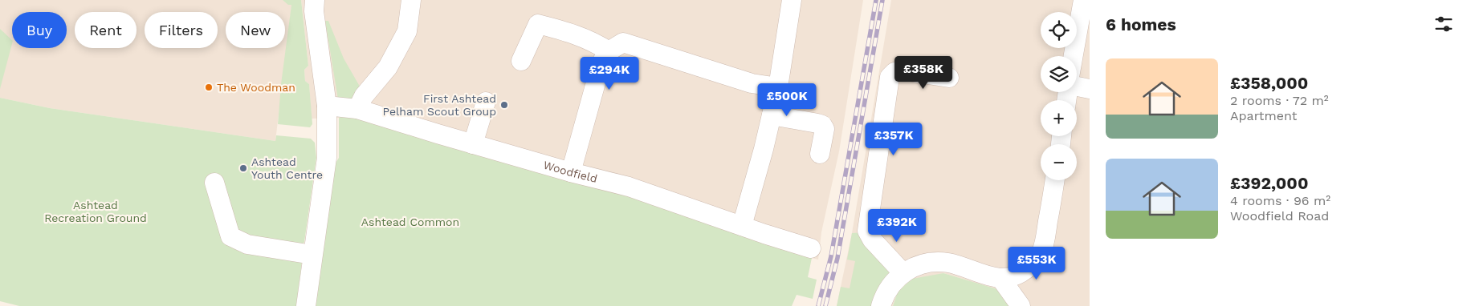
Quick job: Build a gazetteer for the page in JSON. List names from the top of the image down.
{
  "streets": {
    "street": ["Woodfield"]
  },
  "parks": ["Ashtead Recreation Ground", "Ashtead Common"],
  "places": ["The Woodman", "First Ashtead Pelham Scout Group", "Ashtead Youth Centre"],
  "page": {
    "heading": "6 homes",
    "map_buttons": ["+", "−"],
    "chip": [
      "Buy",
      "Rent",
      "Filters",
      "New"
    ],
    "list": [
      {
        "name": "£358,000",
        "note": "2 rooms · 72 m² · Apartment"
      },
      {
        "name": "£392,000",
        "note": "4 rooms · 96 m² · Woodfield Road"
      }
    ],
    "price": [
      "£358K",
      "£294K",
      "£500K",
      "£357K",
      "£392K",
      "£553K"
    ]
  }
}
